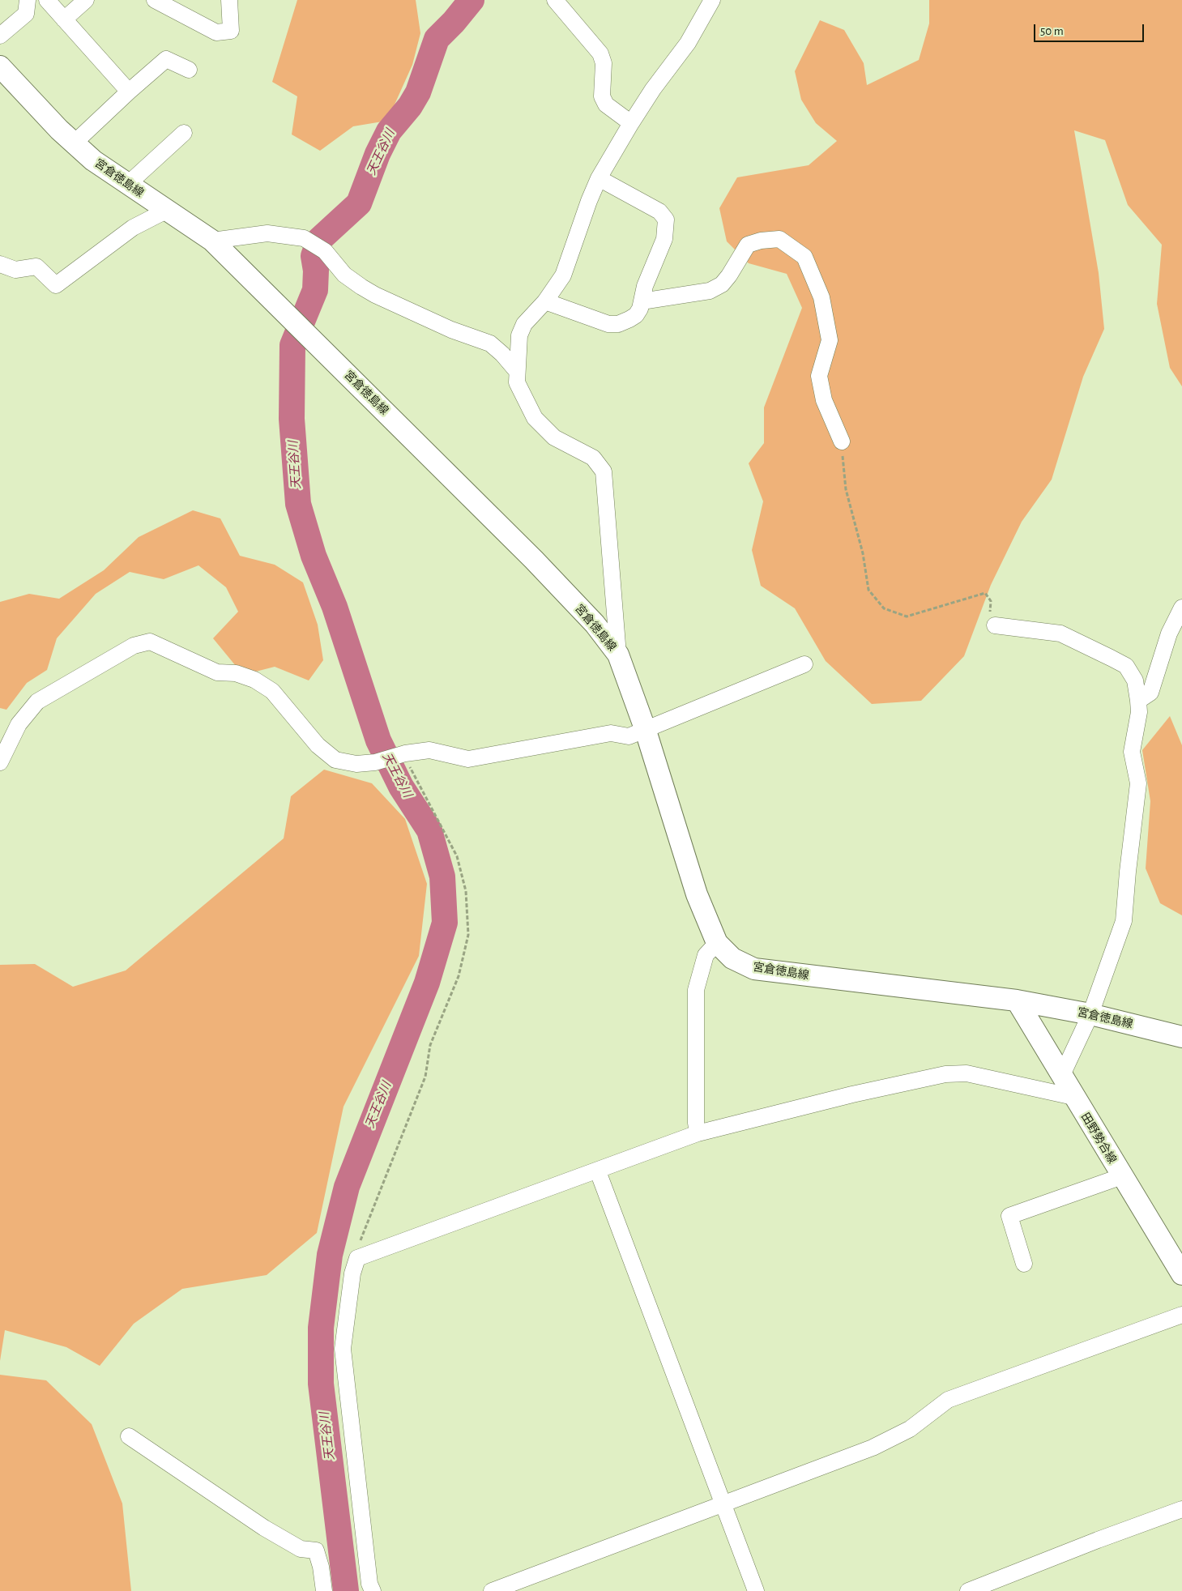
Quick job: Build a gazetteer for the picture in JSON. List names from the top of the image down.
{
  "streets": {
    "main road": ["宮倉徳島線", "田野勢合線"]
  },
  "crossings": [
    ["宮倉徳島線", "田野勢合線"]
  ],
  "water": ["天王谷川"],
  "scale_bar": "50 m"
}
